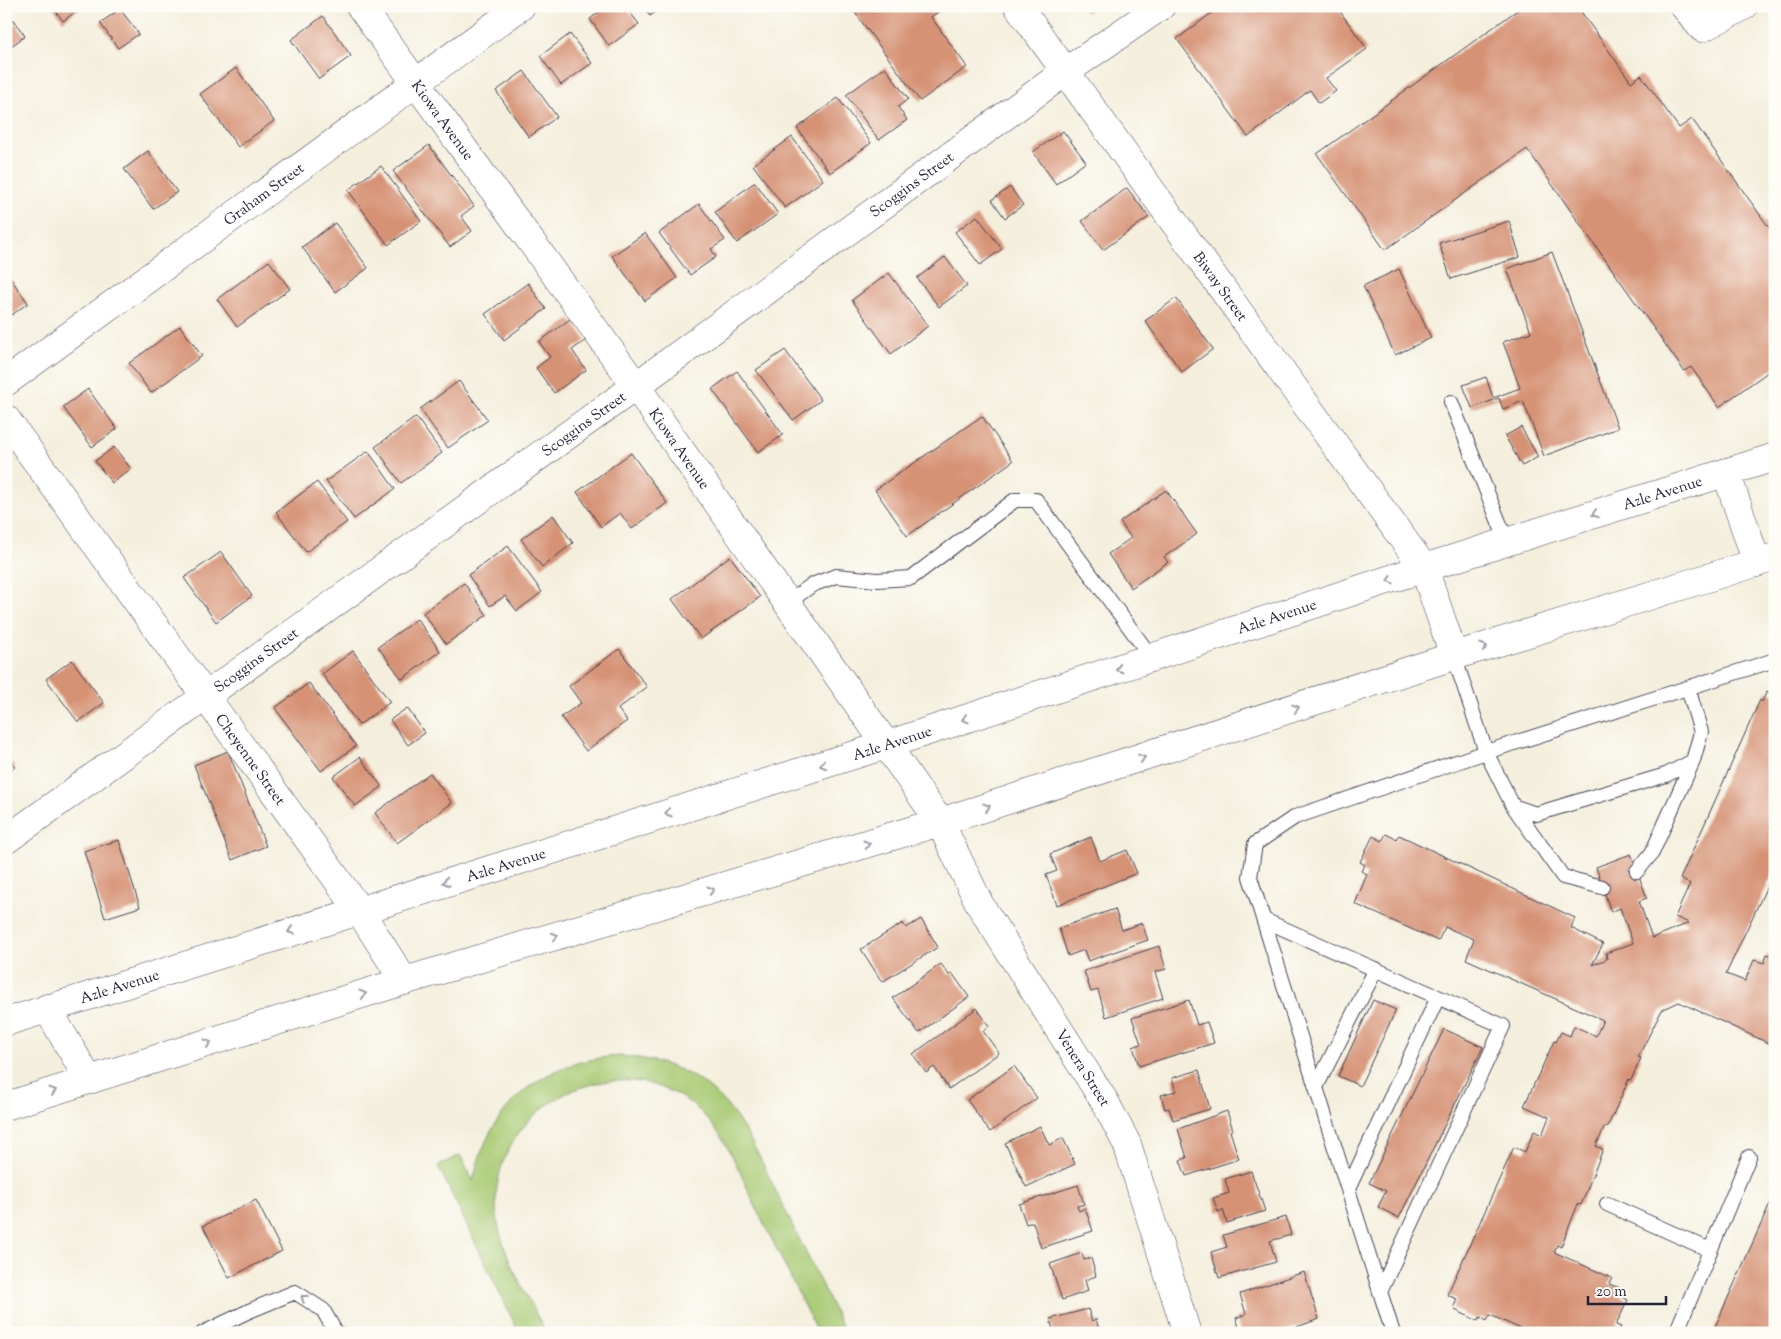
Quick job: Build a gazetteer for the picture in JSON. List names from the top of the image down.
{
  "streets": {
    "street": [
      "Kiowa Avenue",
      "Scoggins Street",
      "Graham Street",
      "Biway Street",
      "Azle Avenue",
      "Cheyenne Street",
      "Venera Street"
    ]
  },
  "crossings": [
    ["Kiowa Avenue", "Scoggins Street"],
    ["Kiowa Avenue", "Graham Street"],
    ["Kiowa Avenue", "Azle Avenue"],
    ["Kiowa Avenue", "Venera Street"],
    ["Scoggins Street", "Biway Street"],
    ["Scoggins Street", "Cheyenne Street"],
    ["Biway Street", "Azle Avenue"],
    ["Azle Avenue", "Cheyenne Street"]
  ],
  "scale_bar": "20 m"
}
